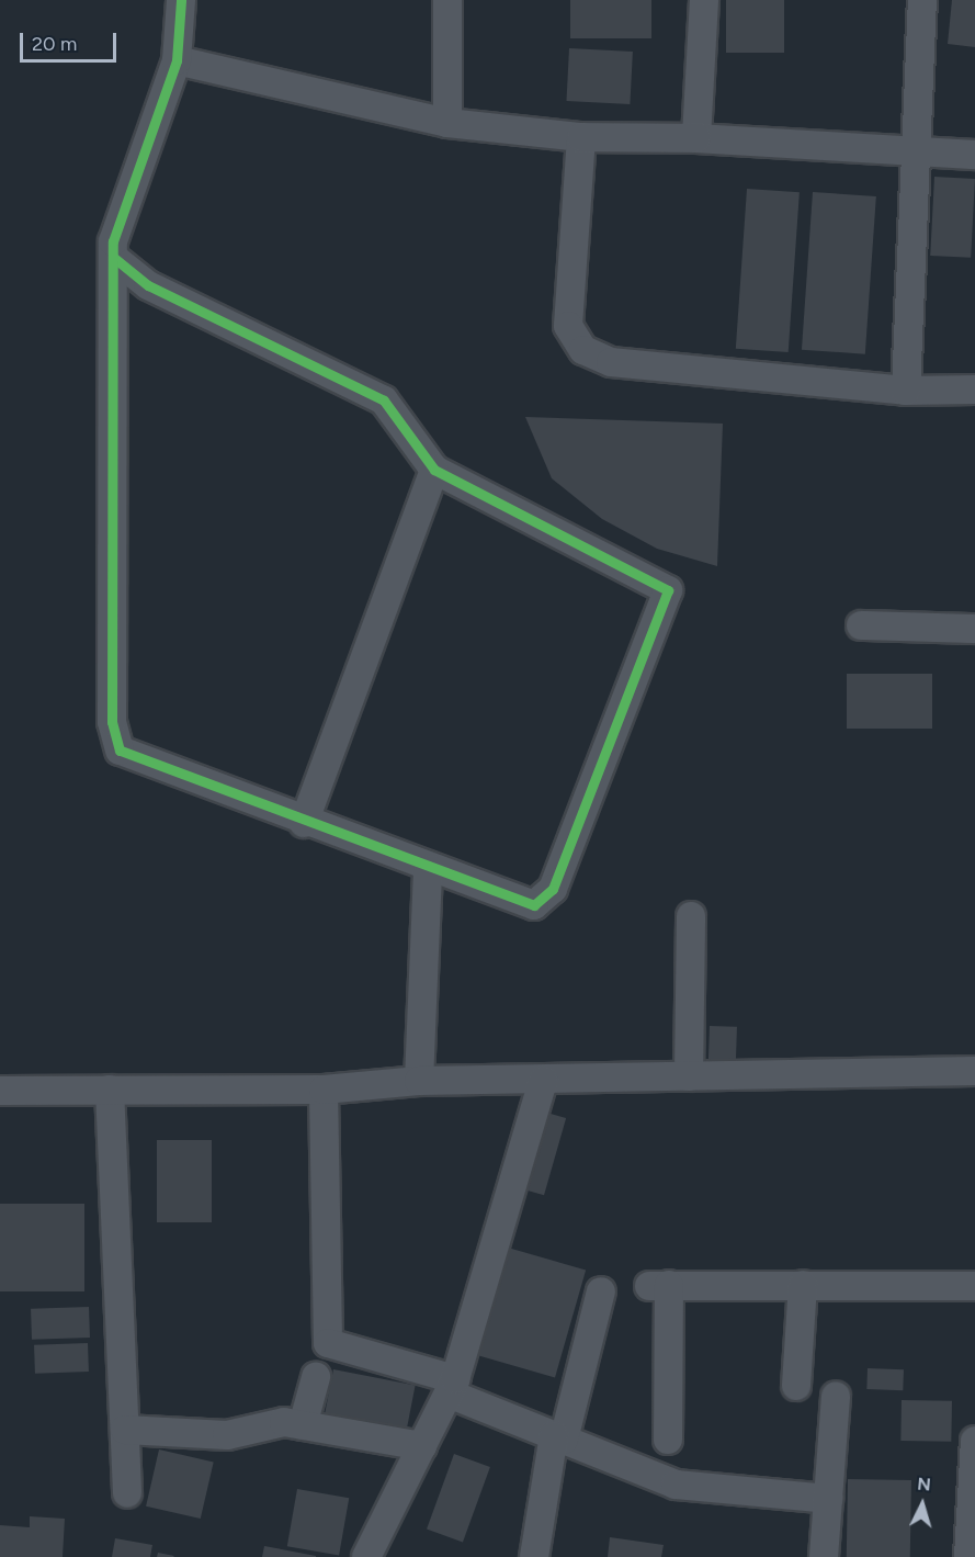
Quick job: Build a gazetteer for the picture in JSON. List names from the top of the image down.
{
  "scale_bar": "20 m",
  "north": "top"
}
